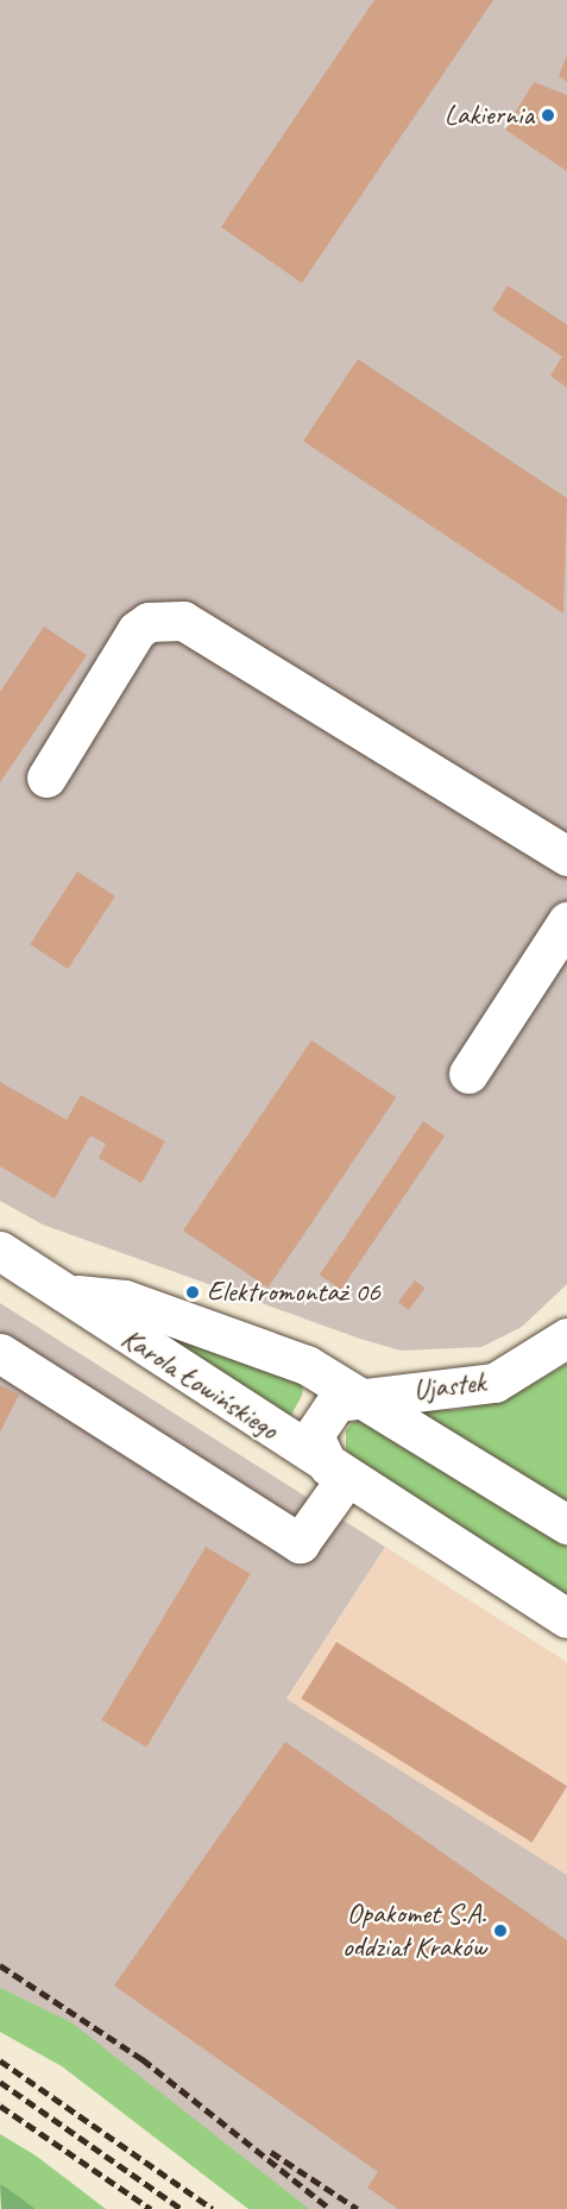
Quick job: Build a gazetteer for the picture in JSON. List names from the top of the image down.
{
  "streets": {
    "street": ["Karola Łowińskiego", "Ujastek"]
  },
  "crossings": [
    ["Karola Łowińskiego", "Ujastek"]
  ],
  "places": ["Lakiernia", "Elektromontaż 06", "Opakomet S.A. oddział Kraków"]
}
